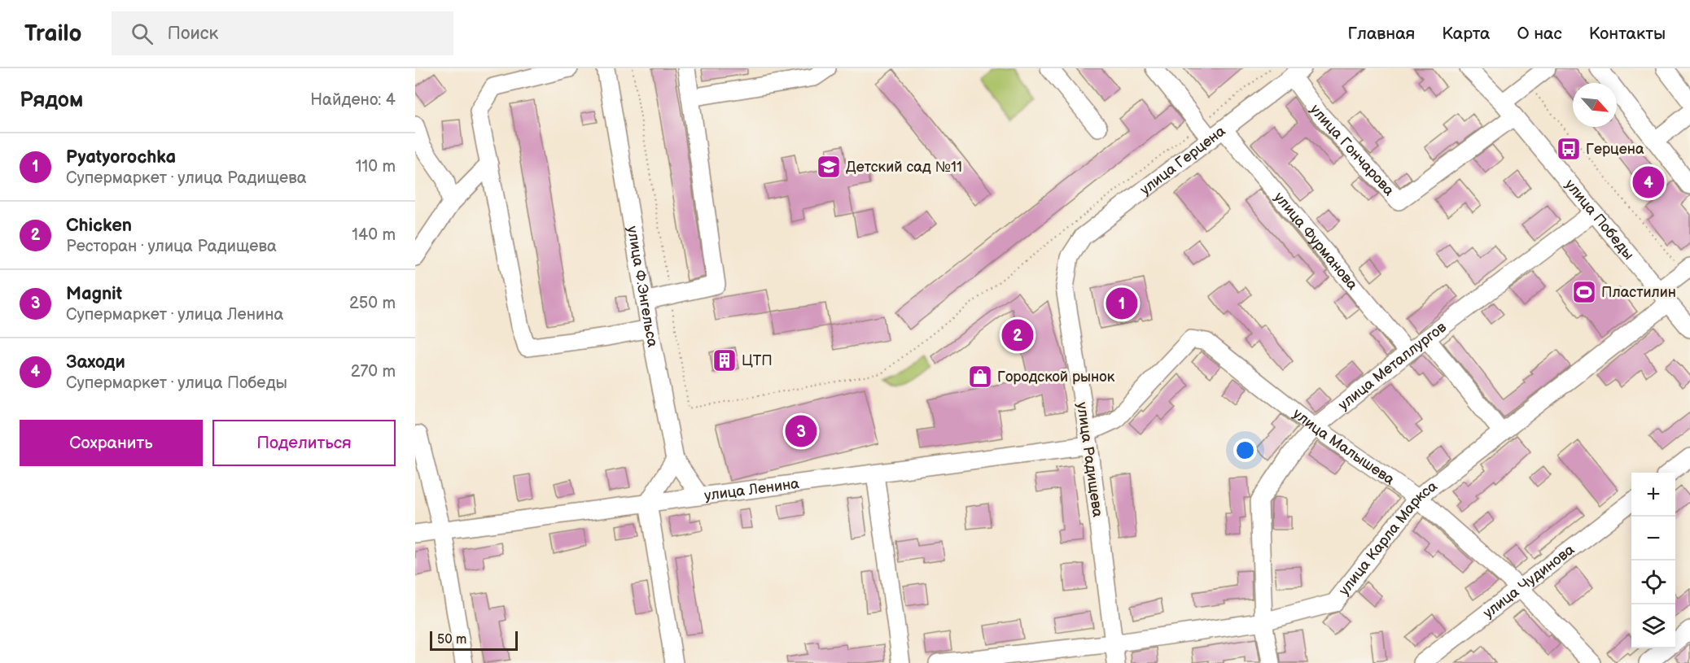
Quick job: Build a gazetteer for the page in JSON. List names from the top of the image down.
{
  "streets": {
    "street": [
      "улица Гончарова",
      "улица Герцена",
      "улица Победы",
      "улица Фурманова",
      "улица Ф.Энгельса",
      "улица Металлургов",
      "улица Малышева",
      "улица Радищева",
      "улица Ленина",
      "улица Карла Маркса",
      "улица Чудинова"
    ]
  },
  "crossings": [
    ["улица Гончарова", "улица Герцена"],
    ["улица Гончарова", "улица Победы"],
    ["улица Герцена", "улица Фурманова"],
    ["улица Герцена", "улица Радищева"],
    ["улица Победы", "улица Металлургов"],
    ["улица Победы", "улица Карла Маркса"],
    ["улица Фурманова", "улица Металлургов"],
    ["улица Ф.Энгельса", "улица Ленина"],
    ["улица Металлургов", "улица Малышева"],
    ["улица Металлургов", "улица Карла Маркса"],
    ["улица Малышева", "улица Радищева"],
    ["улица Малышева", "улица Ленина"],
    ["улица Малышева", "улица Карла Маркса"],
    ["улица Малышева", "улица Чудинова"],
    ["улица Радищева", "улица Ленина"],
    ["улица Радищева", "улица Карла Маркса"]
  ],
  "places": {
    "bus stop": ["Герцена"],
    "school or university": ["Детский сад №11"],
    "sports": ["Пластилин"],
    "building": ["ЦТП"],
    "shop": ["Городской рынок"]
  },
  "scale_bar": "50 m",
  "north": "bottom right",
  "page": {
    "header": "Trailo",
    "search": "Поиск",
    "nav": [
      "Главная",
      "Карта",
      "О нас",
      "Контакты"
    ],
    "heading": ["Рядом", "Найдено: 4"],
    "list": [
      {
        "mark": "1",
        "name": "Pyatyorochka",
        "note": "Супермаркет · улица Радищева",
        "value": "110 m"
      },
      {
        "mark": "2",
        "name": "Chicken",
        "note": "Ресторан · улица Радищева",
        "value": "140 m"
      },
      {
        "mark": "3",
        "name": "Magnit",
        "note": "Супермаркет · улица Ленина",
        "value": "250 m"
      },
      {
        "mark": "4",
        "name": "Заходи",
        "note": "Супермаркет · улица Победы",
        "value": "270 m"
      }
    ],
    "pins": [
      "4",
      "1",
      "2",
      "3"
    ],
    "buttons": ["Сохранить", "Поделиться"],
    "map_buttons": ["+", "−"],
    "scale": "50 m"
  }
}
